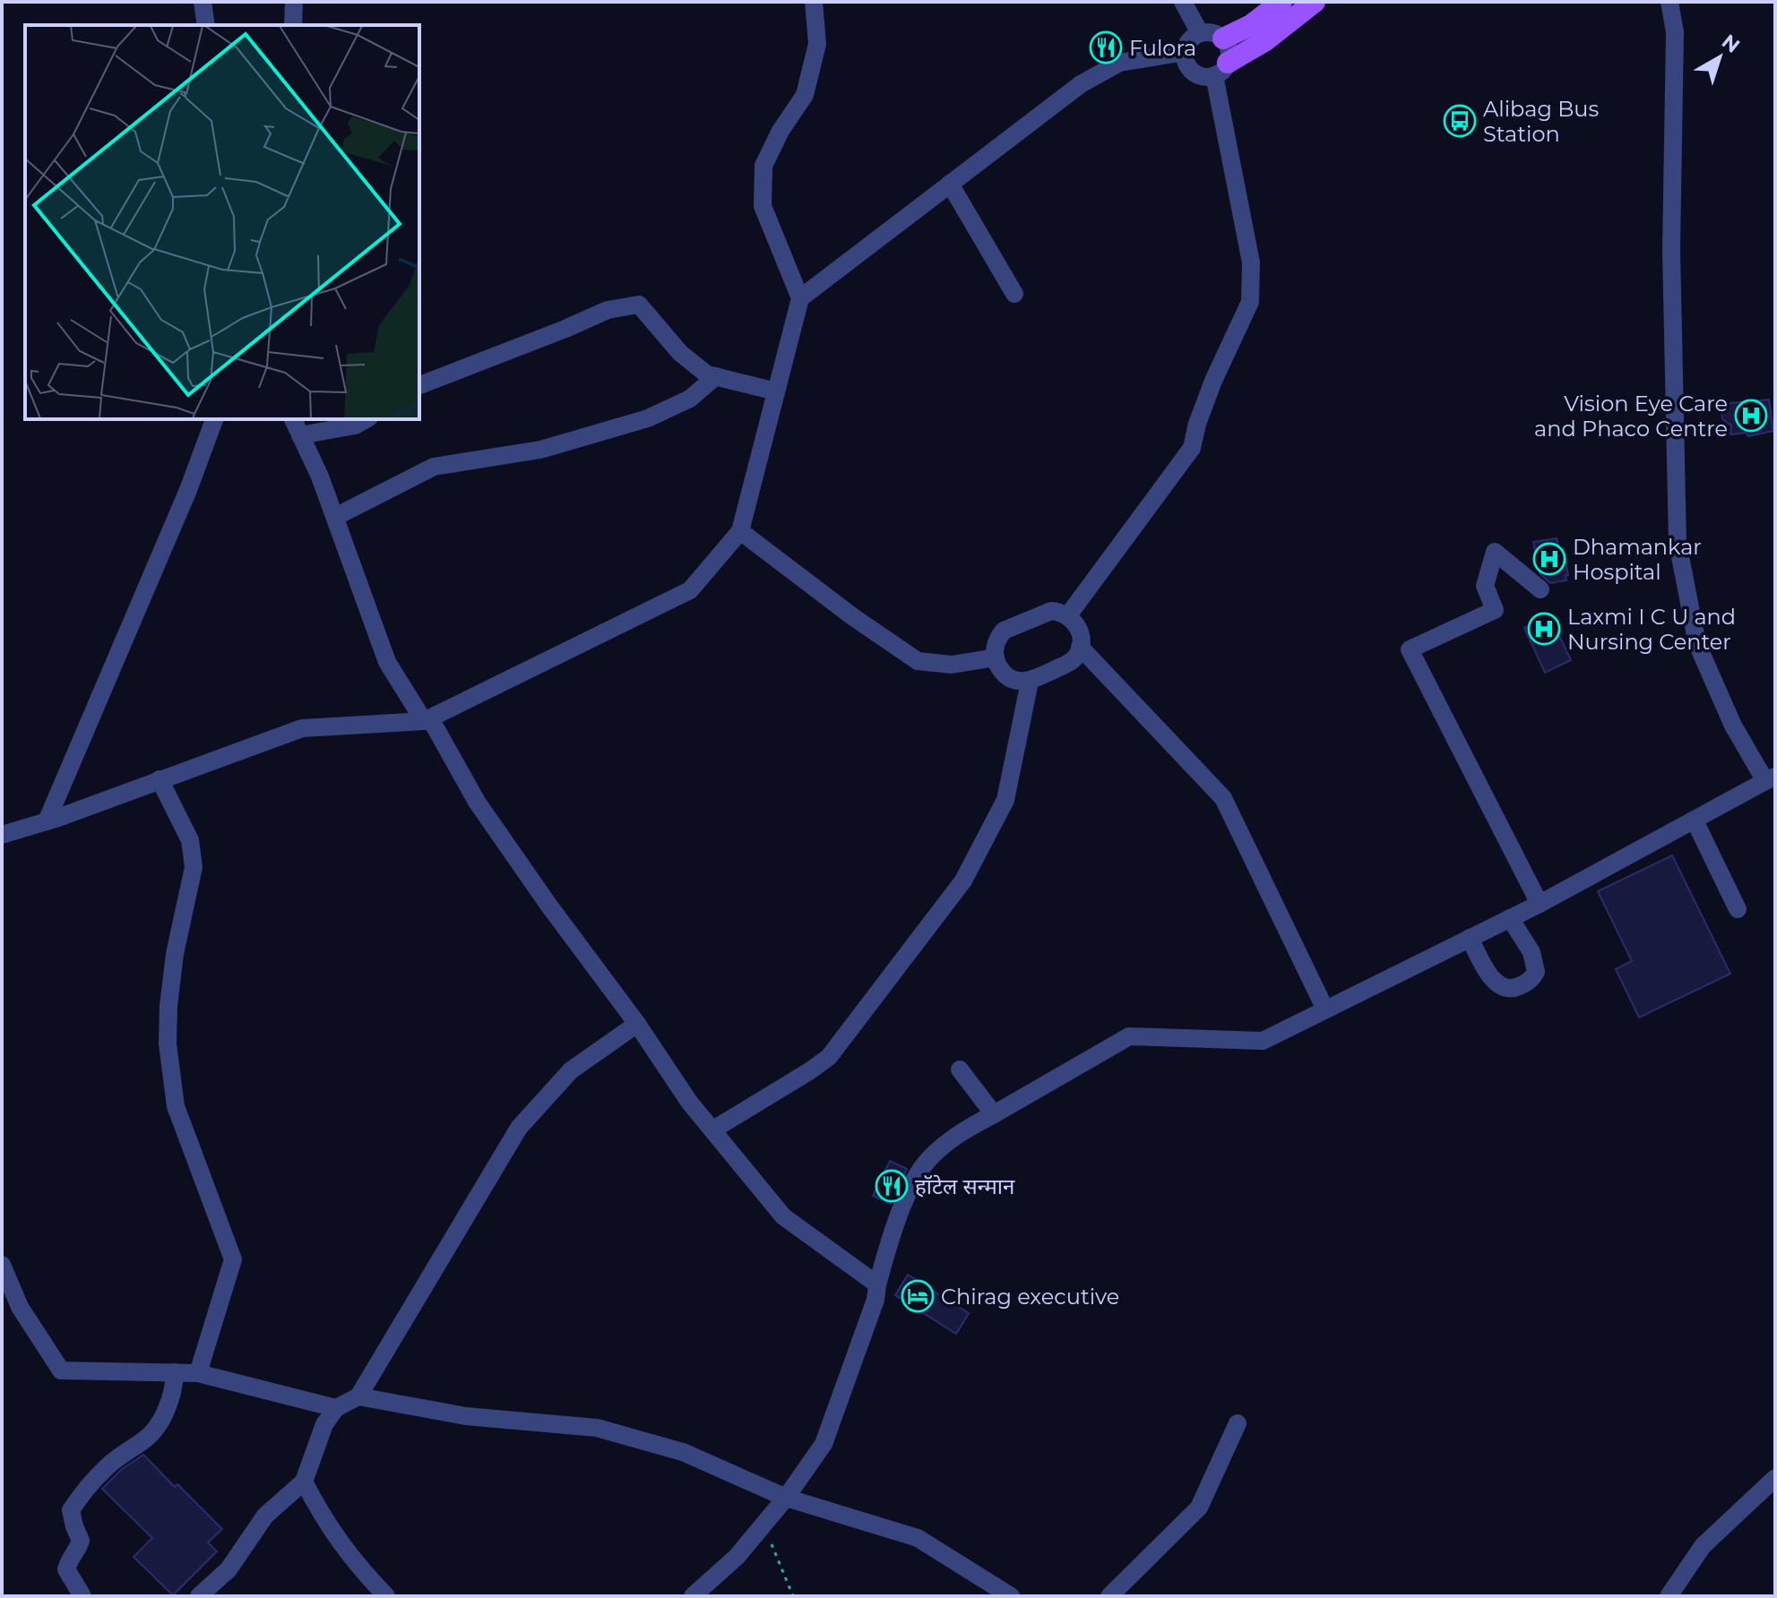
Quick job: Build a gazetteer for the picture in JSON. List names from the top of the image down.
{
  "places": {
    "restaurant": ["Fulora", "हॉटेल सन्मान"],
    "bus stop": ["Alibag Bus Station"],
    "hospital": ["Vision Eye Care and Phaco Centre", "Dhamankar Hospital", "Laxmi I C U and Nursing Center"],
    "hotel": ["Chirag executive"]
  },
  "north": "top right"
}
